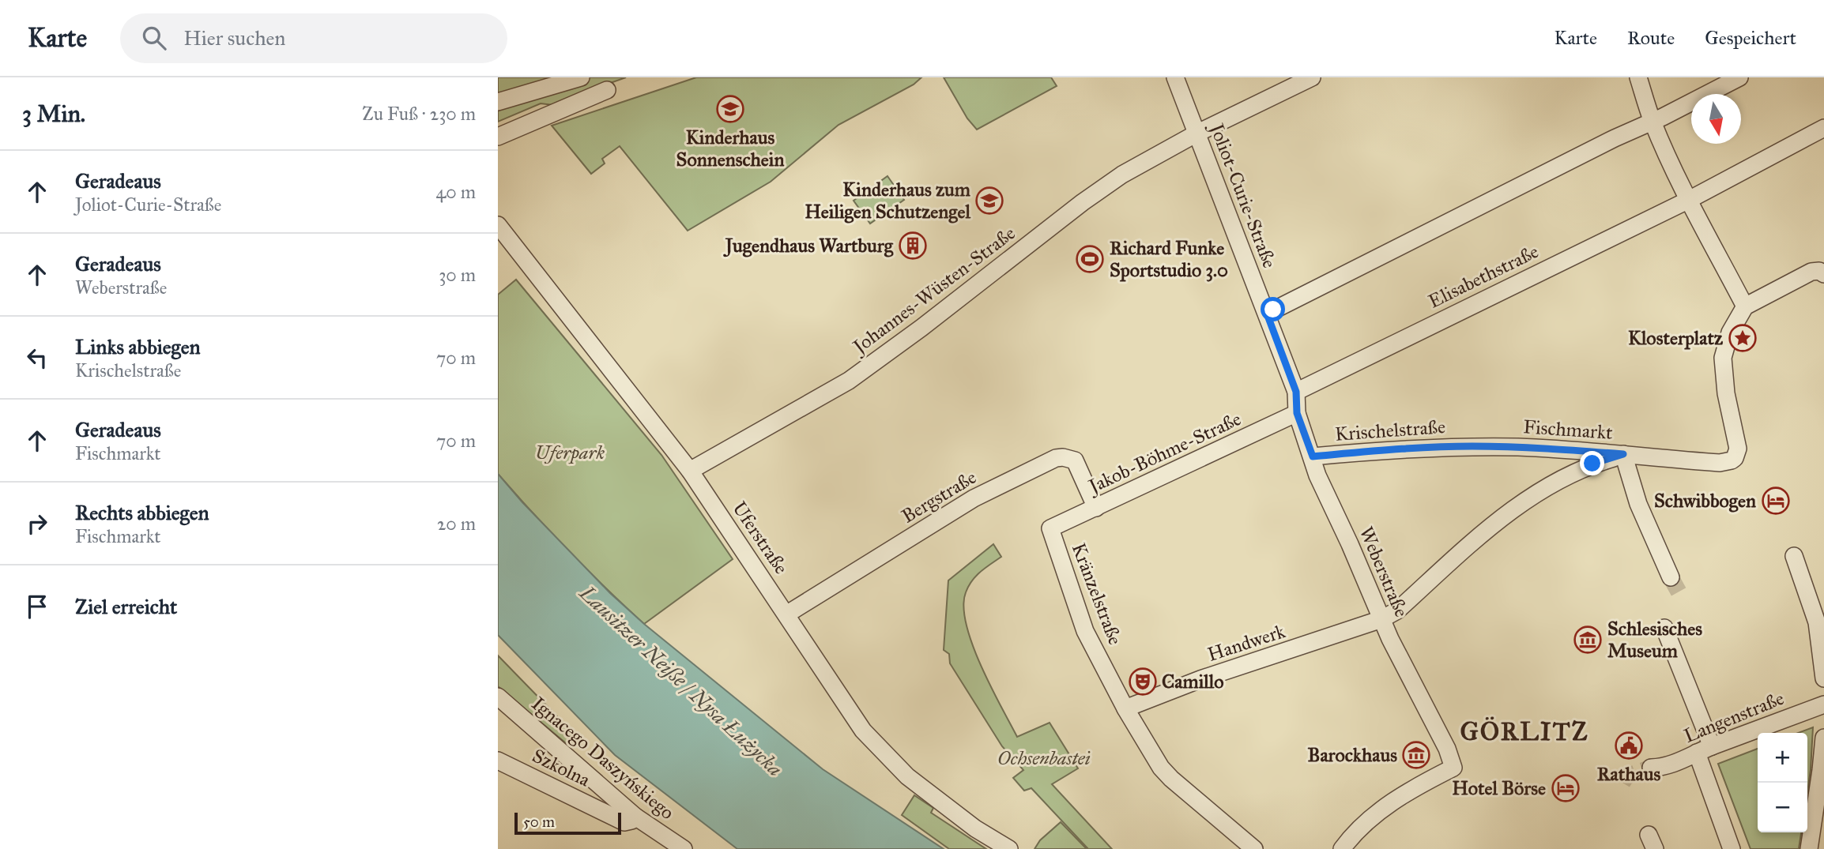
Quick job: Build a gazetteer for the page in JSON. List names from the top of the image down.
{
  "streets": {
    "street": [
      "Joliot-Curie-Straße",
      "Elisabethstraße",
      "Johannes-Wüsten-Straße",
      "Fischmarkt",
      "Krischelstraße",
      "Jakob-Böhme-Straße",
      "Bergstraße",
      "Uferstraße",
      "Weberstraße",
      "Kränzelstraße",
      "Handwerk",
      "Langenstraße",
      "Ignacego Daszyńskiego",
      "Szkolna"
    ]
  },
  "crossings": [
    ["Joliot-Curie-Straße", "Elisabethstraße"],
    ["Joliot-Curie-Straße", "Johannes-Wüsten-Straße"],
    ["Joliot-Curie-Straße", "Weberstraße"],
    ["Elisabethstraße", "Weberstraße"],
    ["Johannes-Wüsten-Straße", "Uferstraße"],
    ["Fischmarkt", "Krischelstraße"],
    ["Fischmarkt", "Weberstraße"],
    ["Fischmarkt", "Handwerk"],
    ["Krischelstraße", "Weberstraße"],
    ["Jakob-Böhme-Straße", "Bergstraße"],
    ["Jakob-Böhme-Straße", "Weberstraße"],
    ["Jakob-Böhme-Straße", "Kränzelstraße"],
    ["Bergstraße", "Uferstraße"],
    ["Weberstraße", "Handwerk"],
    ["Kränzelstraße", "Handwerk"],
    ["Ignacego Daszyńskiego", "Szkolna"]
  ],
  "districts": ["GÖRLITZ"],
  "water": ["Lausitzer Neiße / Nysa Łużycka"],
  "parks": ["Uferpark", "Ochsenbastei"],
  "places": {
    "school or university": ["Kinderhaus Sonnenschein", "Kinderhaus zum Heiligen Schutzengel"],
    "building": ["Jugendhaus Wartburg"],
    "sports": ["Richard Funke Sportstudio 3.0"],
    "place": ["Klosterplatz"],
    "hotel": ["Schwibbogen", "Hotel Börse"],
    "museum": ["Schlesisches Museum", "Barockhaus"],
    "theatre": ["Camillo"],
    "public building": ["Rathaus"]
  },
  "scale_bar": "50 m",
  "north": "bottom",
  "page": {
    "header": "Karte",
    "search": "Hier suchen",
    "nav": ["Karte", "Route", "Gespeichert"],
    "heading": ["3 Min.", "Zu Fuß · 230 m"],
    "list": [
      ["Geradeaus", "Joliot-Curie-Straße", "40 m"],
      ["Geradeaus", "Weberstraße", "30 m"],
      ["Links abbiegen", "Krischelstraße", "70 m"],
      ["Geradeaus", "Fischmarkt", "70 m"],
      ["Rechts abbiegen", "Fischmarkt", "20 m"],
      "Ziel erreicht"
    ],
    "map_buttons": ["+", "−"],
    "scale": "50 m"
  }
}
